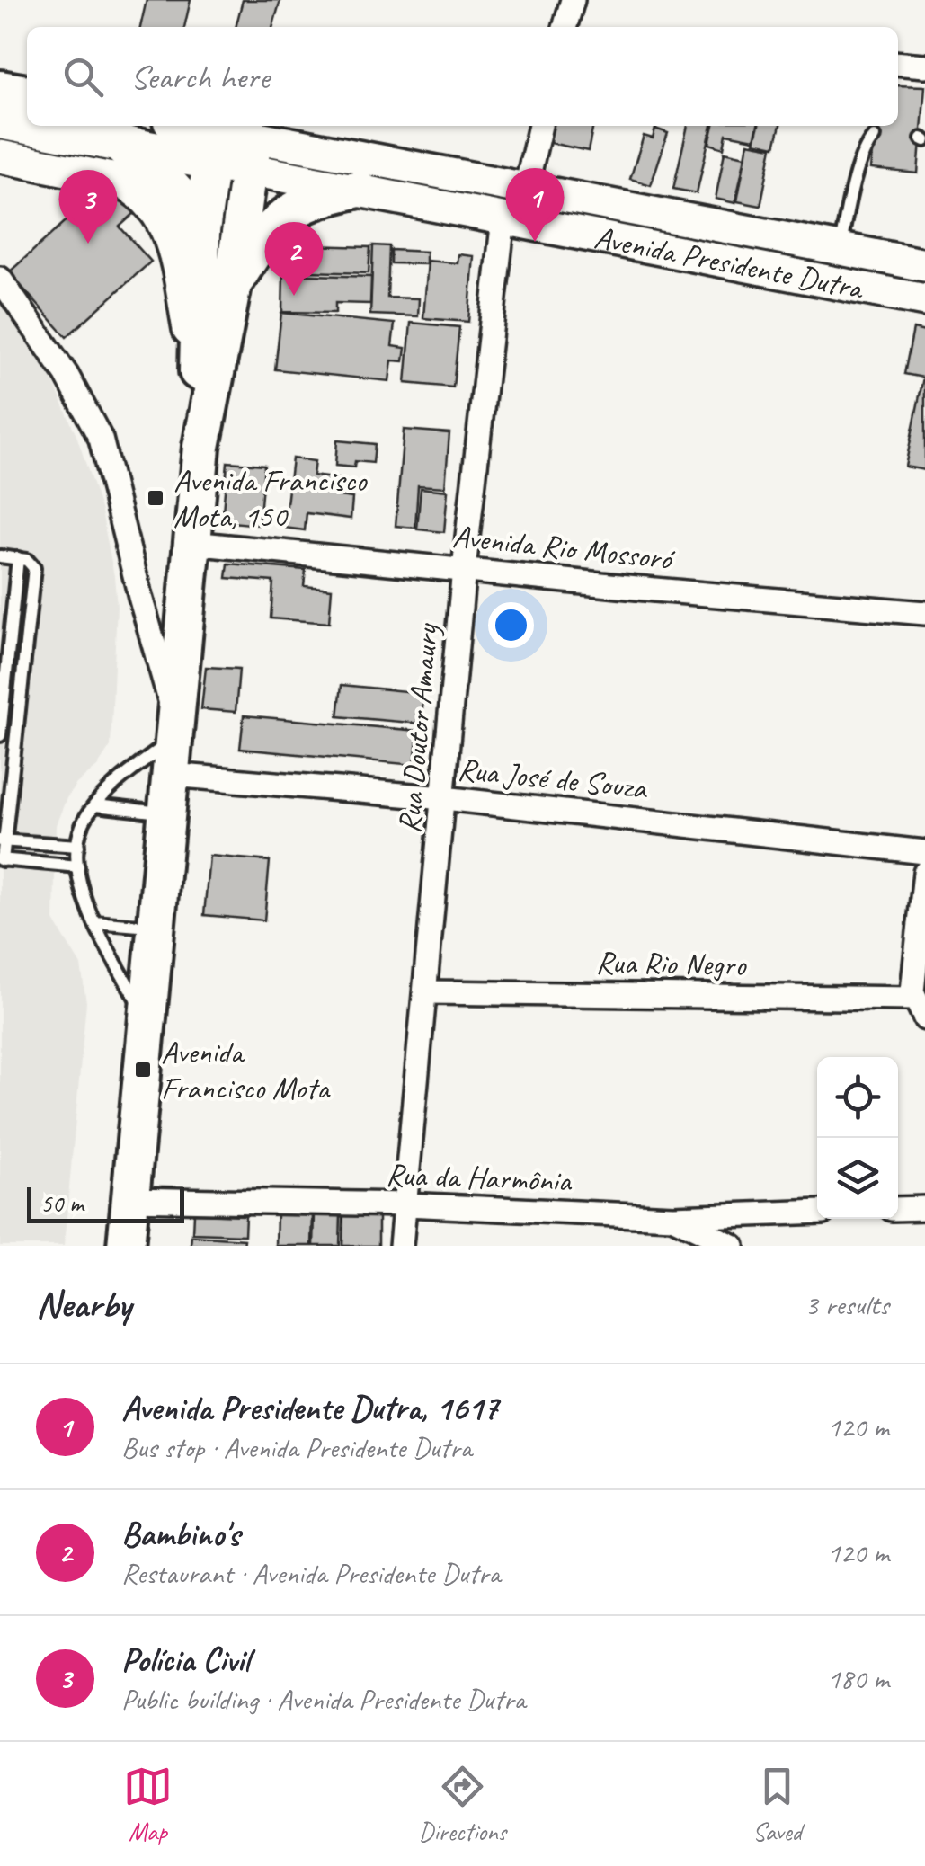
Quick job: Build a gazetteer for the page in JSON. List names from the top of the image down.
{
  "streets": {
    "main road": ["Avenida Presidente Dutra"],
    "street": [
      "Avenida Rio Mossoró",
      "Rua Doutor Amaury",
      "Rua José de Souza",
      "Rua Rio Negro",
      "Rua da Harmônia"
    ]
  },
  "crossings": [
    ["Avenida Presidente Dutra", "Rua Doutor Amaury"],
    ["Avenida Rio Mossoró", "Rua Doutor Amaury"],
    ["Rua Doutor Amaury", "Rua José de Souza"],
    ["Rua Doutor Amaury", "Rua Rio Negro"],
    ["Rua Doutor Amaury", "Rua da Harmônia"]
  ],
  "places": {
    "transit": ["Avenida Francisco Mota, 150", "Avenida Francisco Mota"]
  },
  "scale_bar": "50 m",
  "page": {
    "search": "Search here",
    "pins": ["1", "3", "2"],
    "scale": "50 m",
    "heading": ["Nearby", "3 results"],
    "list": [
      {
        "mark": "1",
        "name": "Avenida Presidente Dutra, 1617",
        "note": "Bus stop · Avenida Presidente Dutra",
        "value": "120 m"
      },
      {
        "mark": "2",
        "name": "Bambino's",
        "note": "Restaurant · Avenida Presidente Dutra",
        "value": "120 m"
      },
      {
        "mark": "3",
        "name": "Polícia Civil",
        "note": "Public building · Avenida Presidente Dutra",
        "value": "180 m"
      }
    ],
    "nav": ["Map", "Directions", "Saved"]
  }
}
